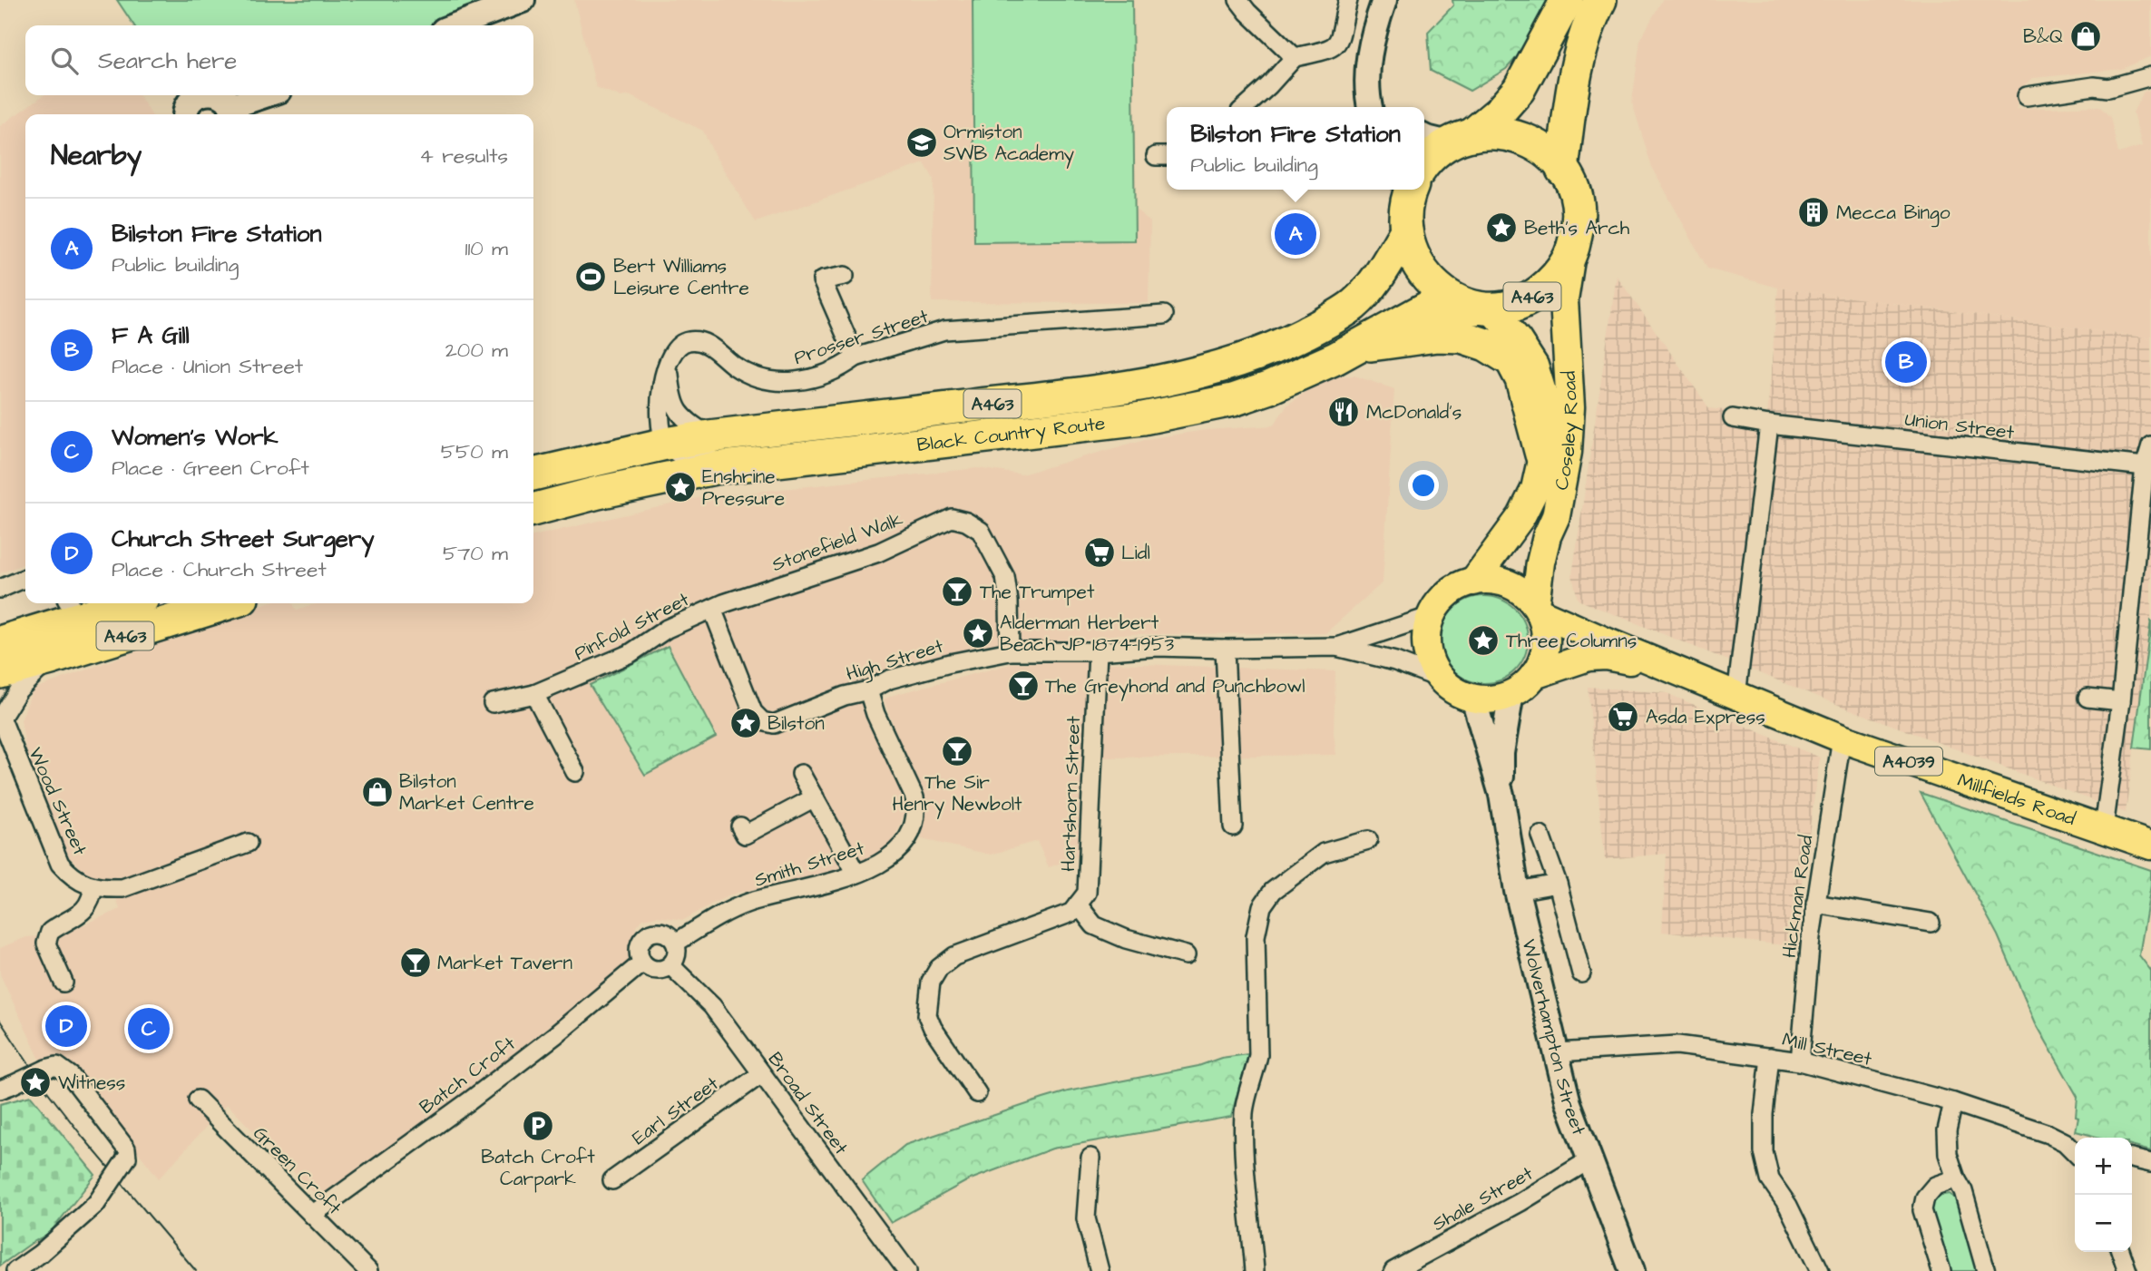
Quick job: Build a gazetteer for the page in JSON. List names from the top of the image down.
{
  "streets": {
    "highway": ["A463", "Black Country Route"],
    "main road": [
      "Coseley Road",
      "A4039",
      "Millfields Road",
      "Wolverhampton Street"
    ],
    "street": [
      "Prosser Street",
      "Union Street",
      "Stonefield Walk",
      "Pinfold Street",
      "High Street",
      "Hartshorn Street",
      "Wood Street",
      "Smith Street",
      "Hickman Road",
      "Mill Street",
      "Batch Croft",
      "Broad Street",
      "Earl Street",
      "Green Croft",
      "Shale Street"
    ]
  },
  "crossings": [
    ["A463", "Coseley Road"],
    ["A463", "Black Country Route"],
    ["A463", "Wood Street"],
    ["Coseley Road", "Black Country Route"],
    ["Coseley Road", "High Street"],
    ["Coseley Road", "A4039"],
    ["Coseley Road", "Millfields Road"],
    ["Stonefield Walk", "Pinfold Street"],
    ["Stonefield Walk", "High Street"],
    ["Pinfold Street", "High Street"],
    ["High Street", "A4039"],
    ["High Street", "Hartshorn Street"],
    ["High Street", "Millfields Road"],
    ["High Street", "Smith Street"],
    ["A4039", "Millfields Road"],
    ["Millfields Road", "Hickman Road"],
    ["Smith Street", "Batch Croft"],
    ["Smith Street", "Broad Street"],
    ["Hickman Road", "Mill Street"],
    ["Wolverhampton Street", "Mill Street"],
    ["Wolverhampton Street", "Shale Street"],
    ["Batch Croft", "Broad Street"],
    ["Batch Croft", "Green Croft"],
    ["Broad Street", "Earl Street"]
  ],
  "places": {
    "shop": ["B&Q", "Bilston Market Centre"],
    "school or university": ["Ormiston SWB Academy"],
    "building": ["Mecca Bingo"],
    "place": [
      "Beth's Arch",
      "Enshrine Pressure",
      "Alderman Herbert Beach JP 1874-1953",
      "Three Columns",
      "Bilston",
      "Witness"
    ],
    "sports": ["Bert Williams Leisure Centre"],
    "restaurant": ["McDonald's"],
    "supermarket": ["Lidl", "Asda Express"],
    "bar": [
      "The Trumpet",
      "The Greyhond and Punchbowl",
      "The Sir Henry Newbolt",
      "Market Tavern"
    ],
    "parking": ["Batch Croft Carpark"]
  },
  "page": {
    "search": "Search here",
    "popup": ["Bilston Fire Station", "Public building"],
    "heading": ["Nearby", "4 results"],
    "list": [
      {
        "mark": "A",
        "name": "Bilston Fire Station",
        "note": "Public building",
        "value": "110 m"
      },
      {
        "mark": "B",
        "name": "F A Gill",
        "note": "Place · Union Street",
        "value": "200 m"
      },
      {
        "mark": "C",
        "name": "Women's Work",
        "note": "Place · Green Croft",
        "value": "550 m"
      },
      {
        "mark": "D",
        "name": "Church Street Surgery",
        "note": "Place · Church Street",
        "value": "570 m"
      }
    ],
    "pins": [
      "A",
      "B",
      "D",
      "C"
    ],
    "map_buttons": ["+", "−"]
  }
}
